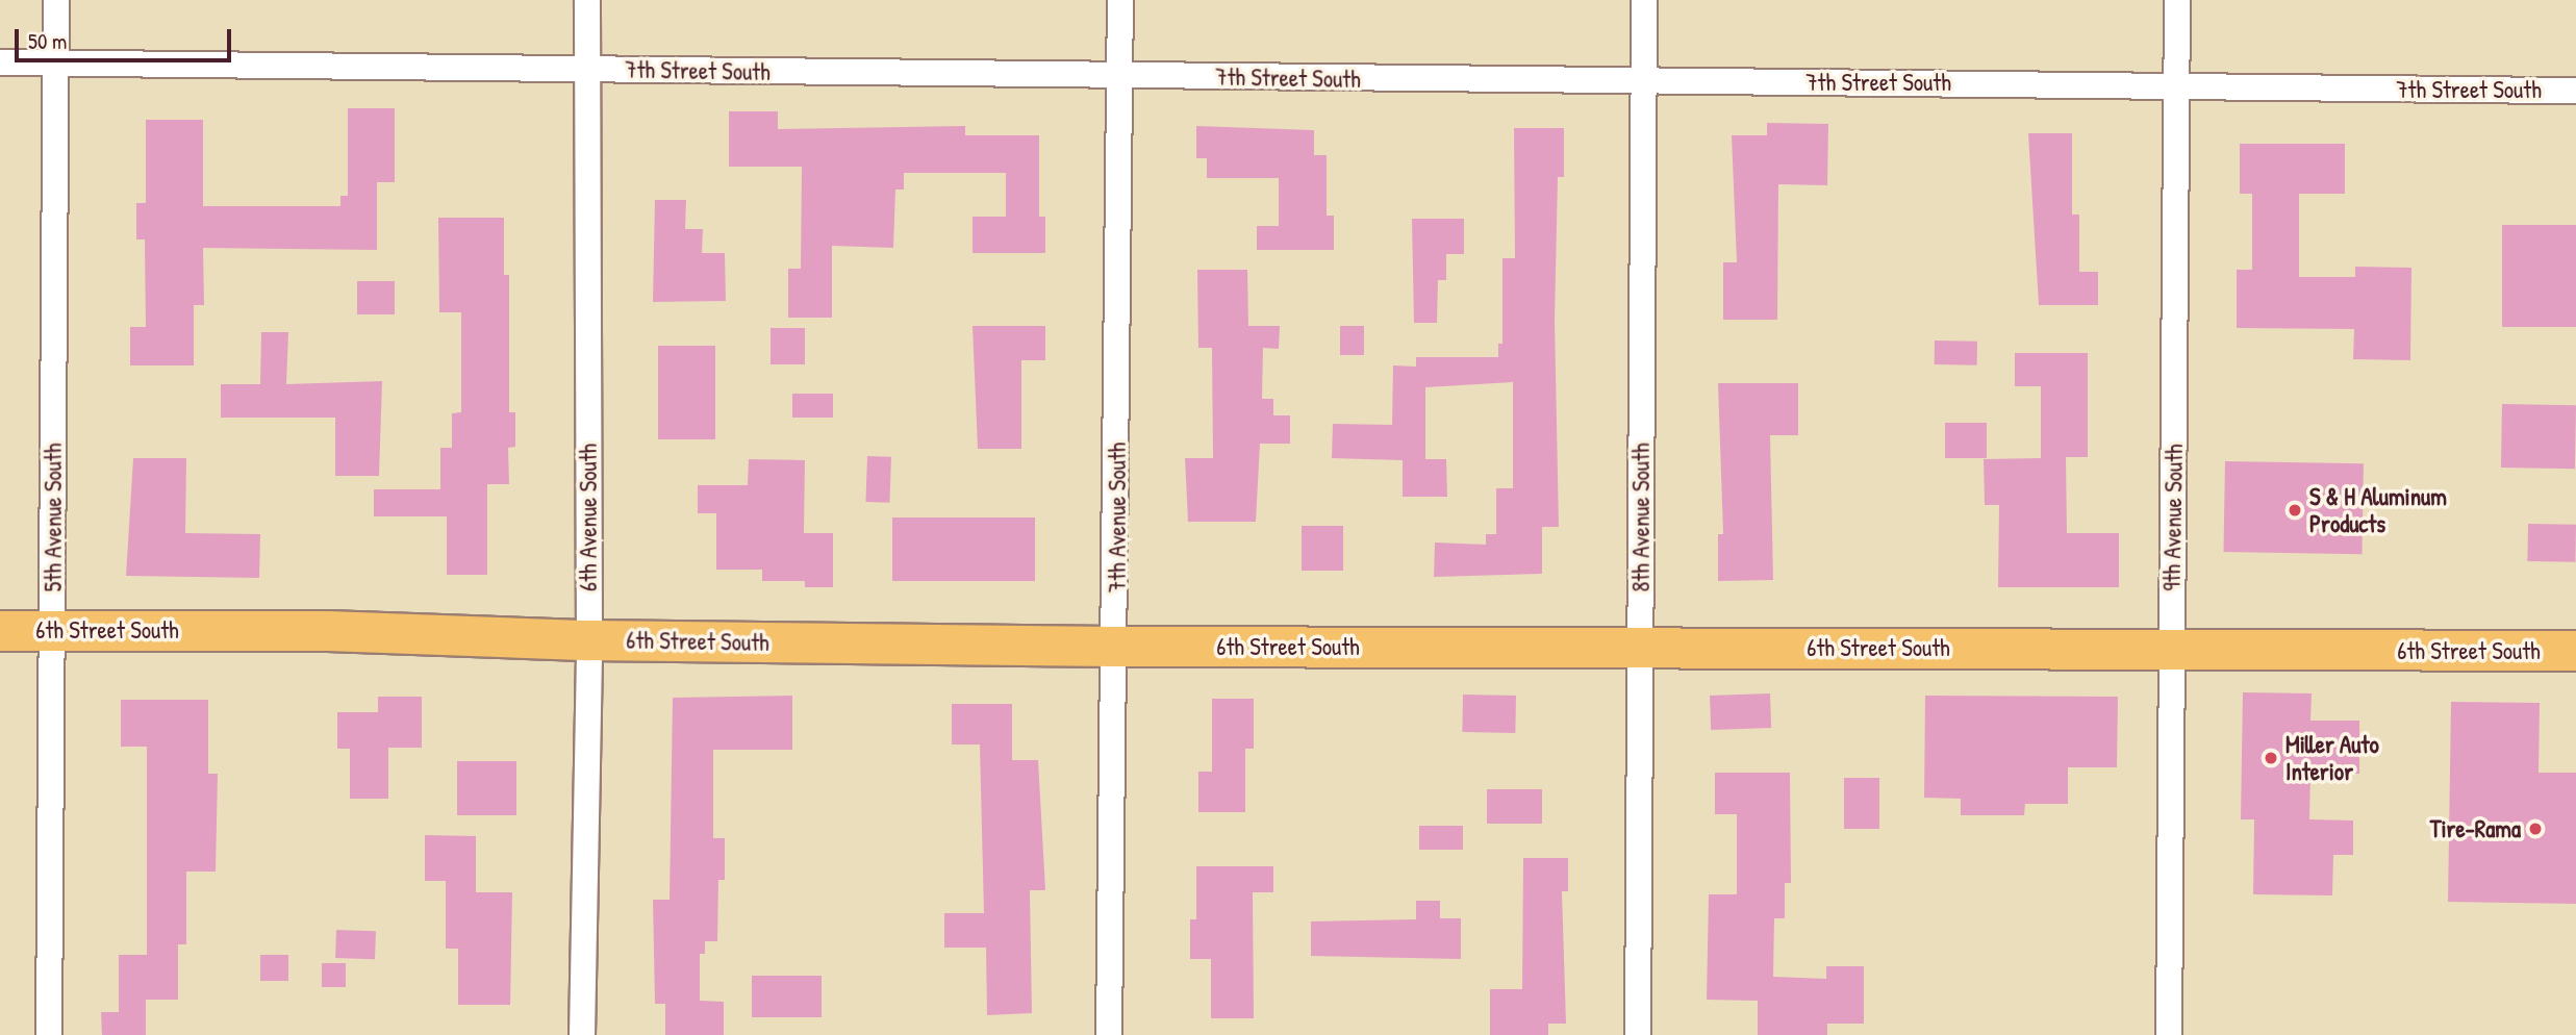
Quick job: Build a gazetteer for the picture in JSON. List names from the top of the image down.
{
  "streets": {
    "main road": ["6th Street South"],
    "street": [
      "7th Street South",
      "5th Avenue South",
      "6th Avenue South",
      "7th Avenue South",
      "8th Avenue South",
      "9th Avenue South"
    ]
  },
  "crossings": [
    ["7th Street South", "5th Avenue South"],
    ["7th Street South", "6th Avenue South"],
    ["7th Street South", "7th Avenue South"],
    ["7th Street South", "8th Avenue South"],
    ["7th Street South", "9th Avenue South"],
    ["5th Avenue South", "6th Street South"],
    ["6th Avenue South", "6th Street South"],
    ["7th Avenue South", "6th Street South"],
    ["8th Avenue South", "6th Street South"],
    ["9th Avenue South", "6th Street South"]
  ],
  "places": ["S & H Aluminum Products", "Miller Auto Interior", "Tire-Rama"],
  "scale_bar": "50 m"
}
